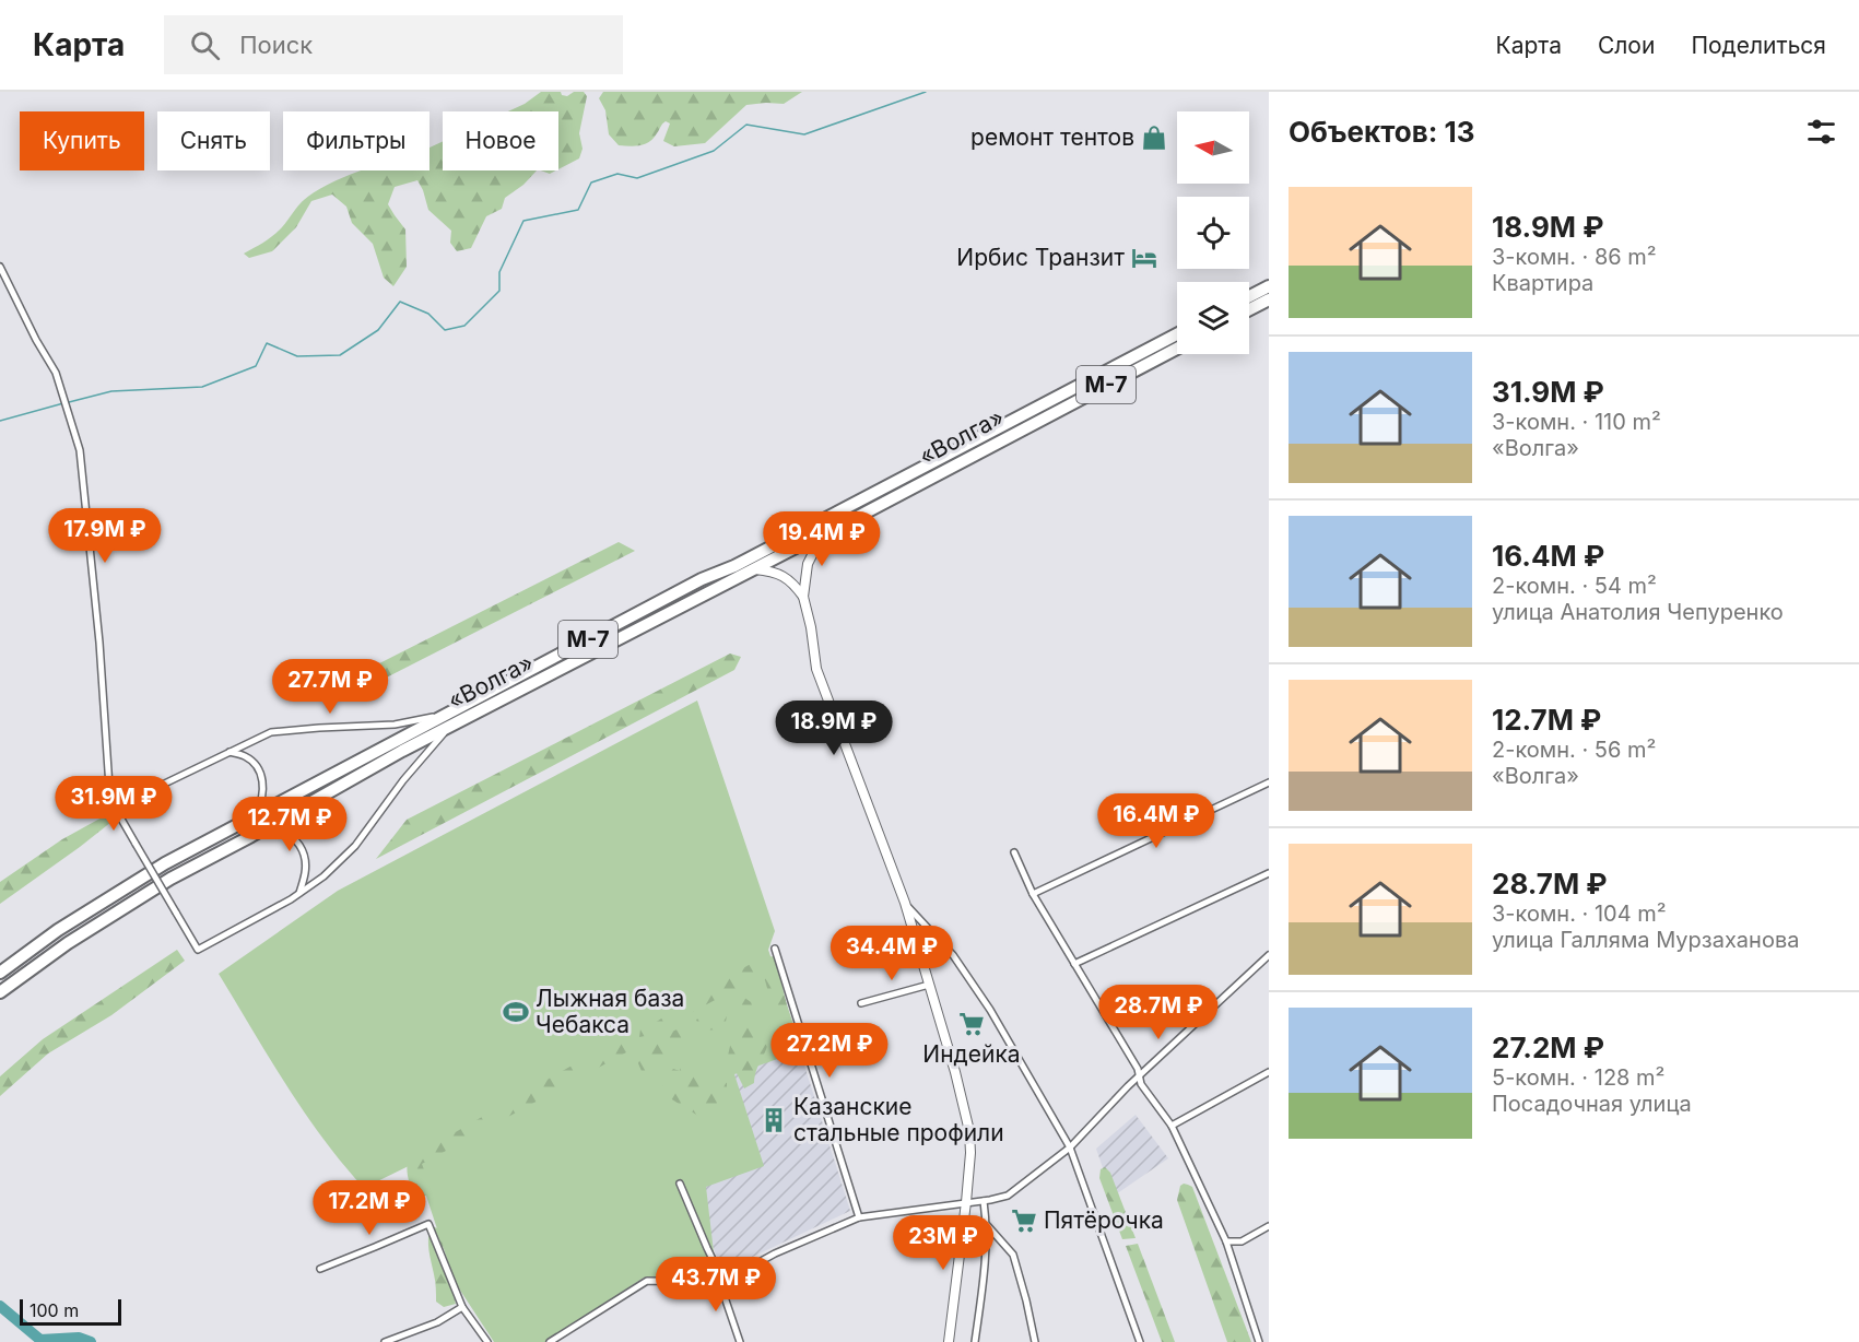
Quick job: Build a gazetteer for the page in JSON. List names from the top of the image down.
{
  "streets": {
    "highway": ["М-7", "«Волга»"]
  },
  "places": {
    "shop": ["ремонт тентов"],
    "hotel": ["Ирбис Транзит"],
    "sports": ["Лыжная база Чебакса"],
    "supermarket": ["Индейка", "Пятёрочка"],
    "building": ["Казанские стальные профили"]
  },
  "scale_bar": "100 m",
  "north": "left",
  "page": {
    "header": "Карта",
    "search": "Поиск",
    "nav": ["Карта", "Слои", "Поделиться"],
    "heading": "Объектов: 13",
    "chip": [
      "Купить",
      "Снять",
      "Фильтры",
      "Новое"
    ],
    "list": [
      {
        "name": "18.9M ₽",
        "note": "3-комн. · 86 m² · Квартира"
      },
      {
        "name": "31.9M ₽",
        "note": "3-комн. · 110 m² · «Волга»"
      },
      {
        "name": "16.4M ₽",
        "note": "2-комн. · 54 m² · улица Анатолия Чепуренко"
      },
      {
        "name": "12.7M ₽",
        "note": "2-комн. · 56 m² · «Волга»"
      },
      {
        "name": "28.7M ₽",
        "note": "3-комн. · 104 m² · улица Галляма Мурзаханова"
      },
      {
        "name": "27.2M ₽",
        "note": "5-комн. · 128 m² · Посадочная улица"
      }
    ],
    "price": [
      "17.9M ₽",
      "19.4M ₽",
      "27.7M ₽",
      "18.9M ₽",
      "31.9M ₽",
      "16.4M ₽",
      "12.7M ₽",
      "34.4M ₽",
      "28.7M ₽",
      "27.2M ₽",
      "17.2M ₽",
      "23M ₽",
      "43.7M ₽"
    ],
    "scale": "100 m"
  }
}
